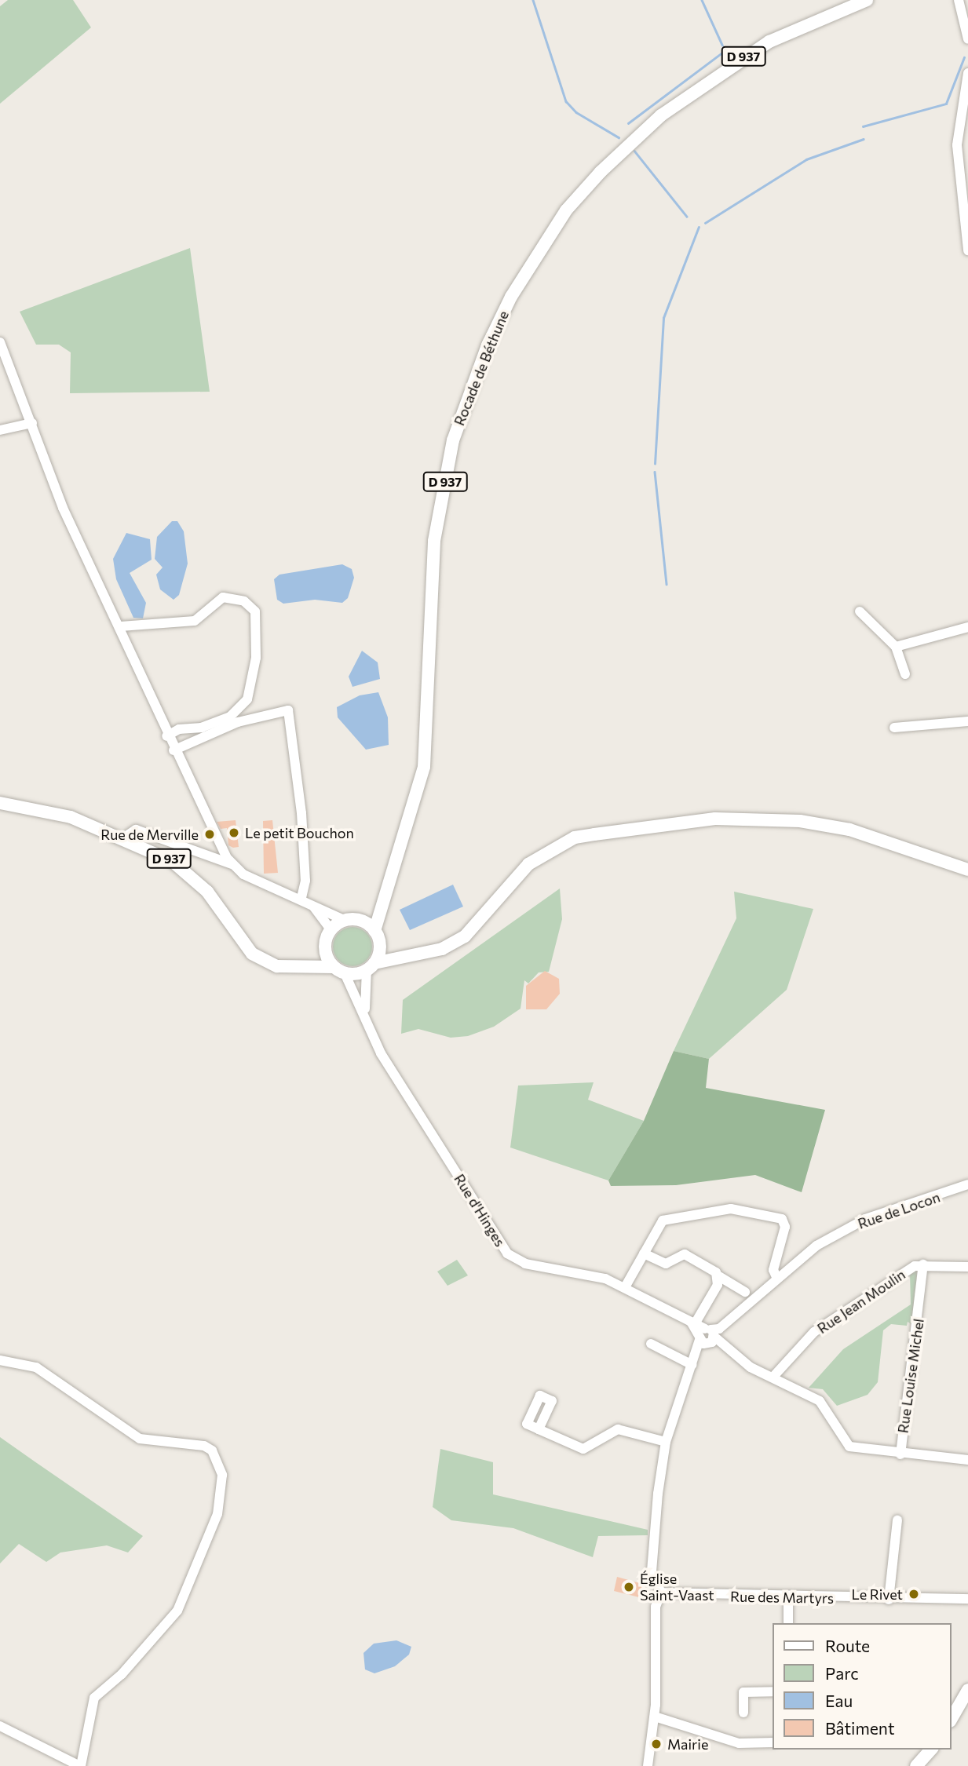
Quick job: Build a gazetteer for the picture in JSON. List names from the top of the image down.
{
  "streets": {
    "main road": ["D 937", "Rocade de Béthune"],
    "street": [
      "Rue d'Hinges",
      "Rue de Locon",
      "Rue Jean Moulin",
      "Rue Louise Michel",
      "Rue des Martyrs"
    ]
  },
  "crossings": [
    ["D 937", "Rocade de Béthune"],
    ["D 937", "Rue d'Hinges"],
    ["Rocade de Béthune", "Rue d'Hinges"],
    ["Rue d'Hinges", "Rue de Locon"],
    ["Rue Jean Moulin", "Rue Louise Michel"]
  ],
  "places": [
    "Le petit Bouchon",
    "Rue de Merville",
    "Église Saint-Vaast",
    "Le Rivet",
    "Mairie"
  ],
  "legend": [
    "Route",
    "Parc",
    "Eau",
    "Bâtiment"
  ]
}
